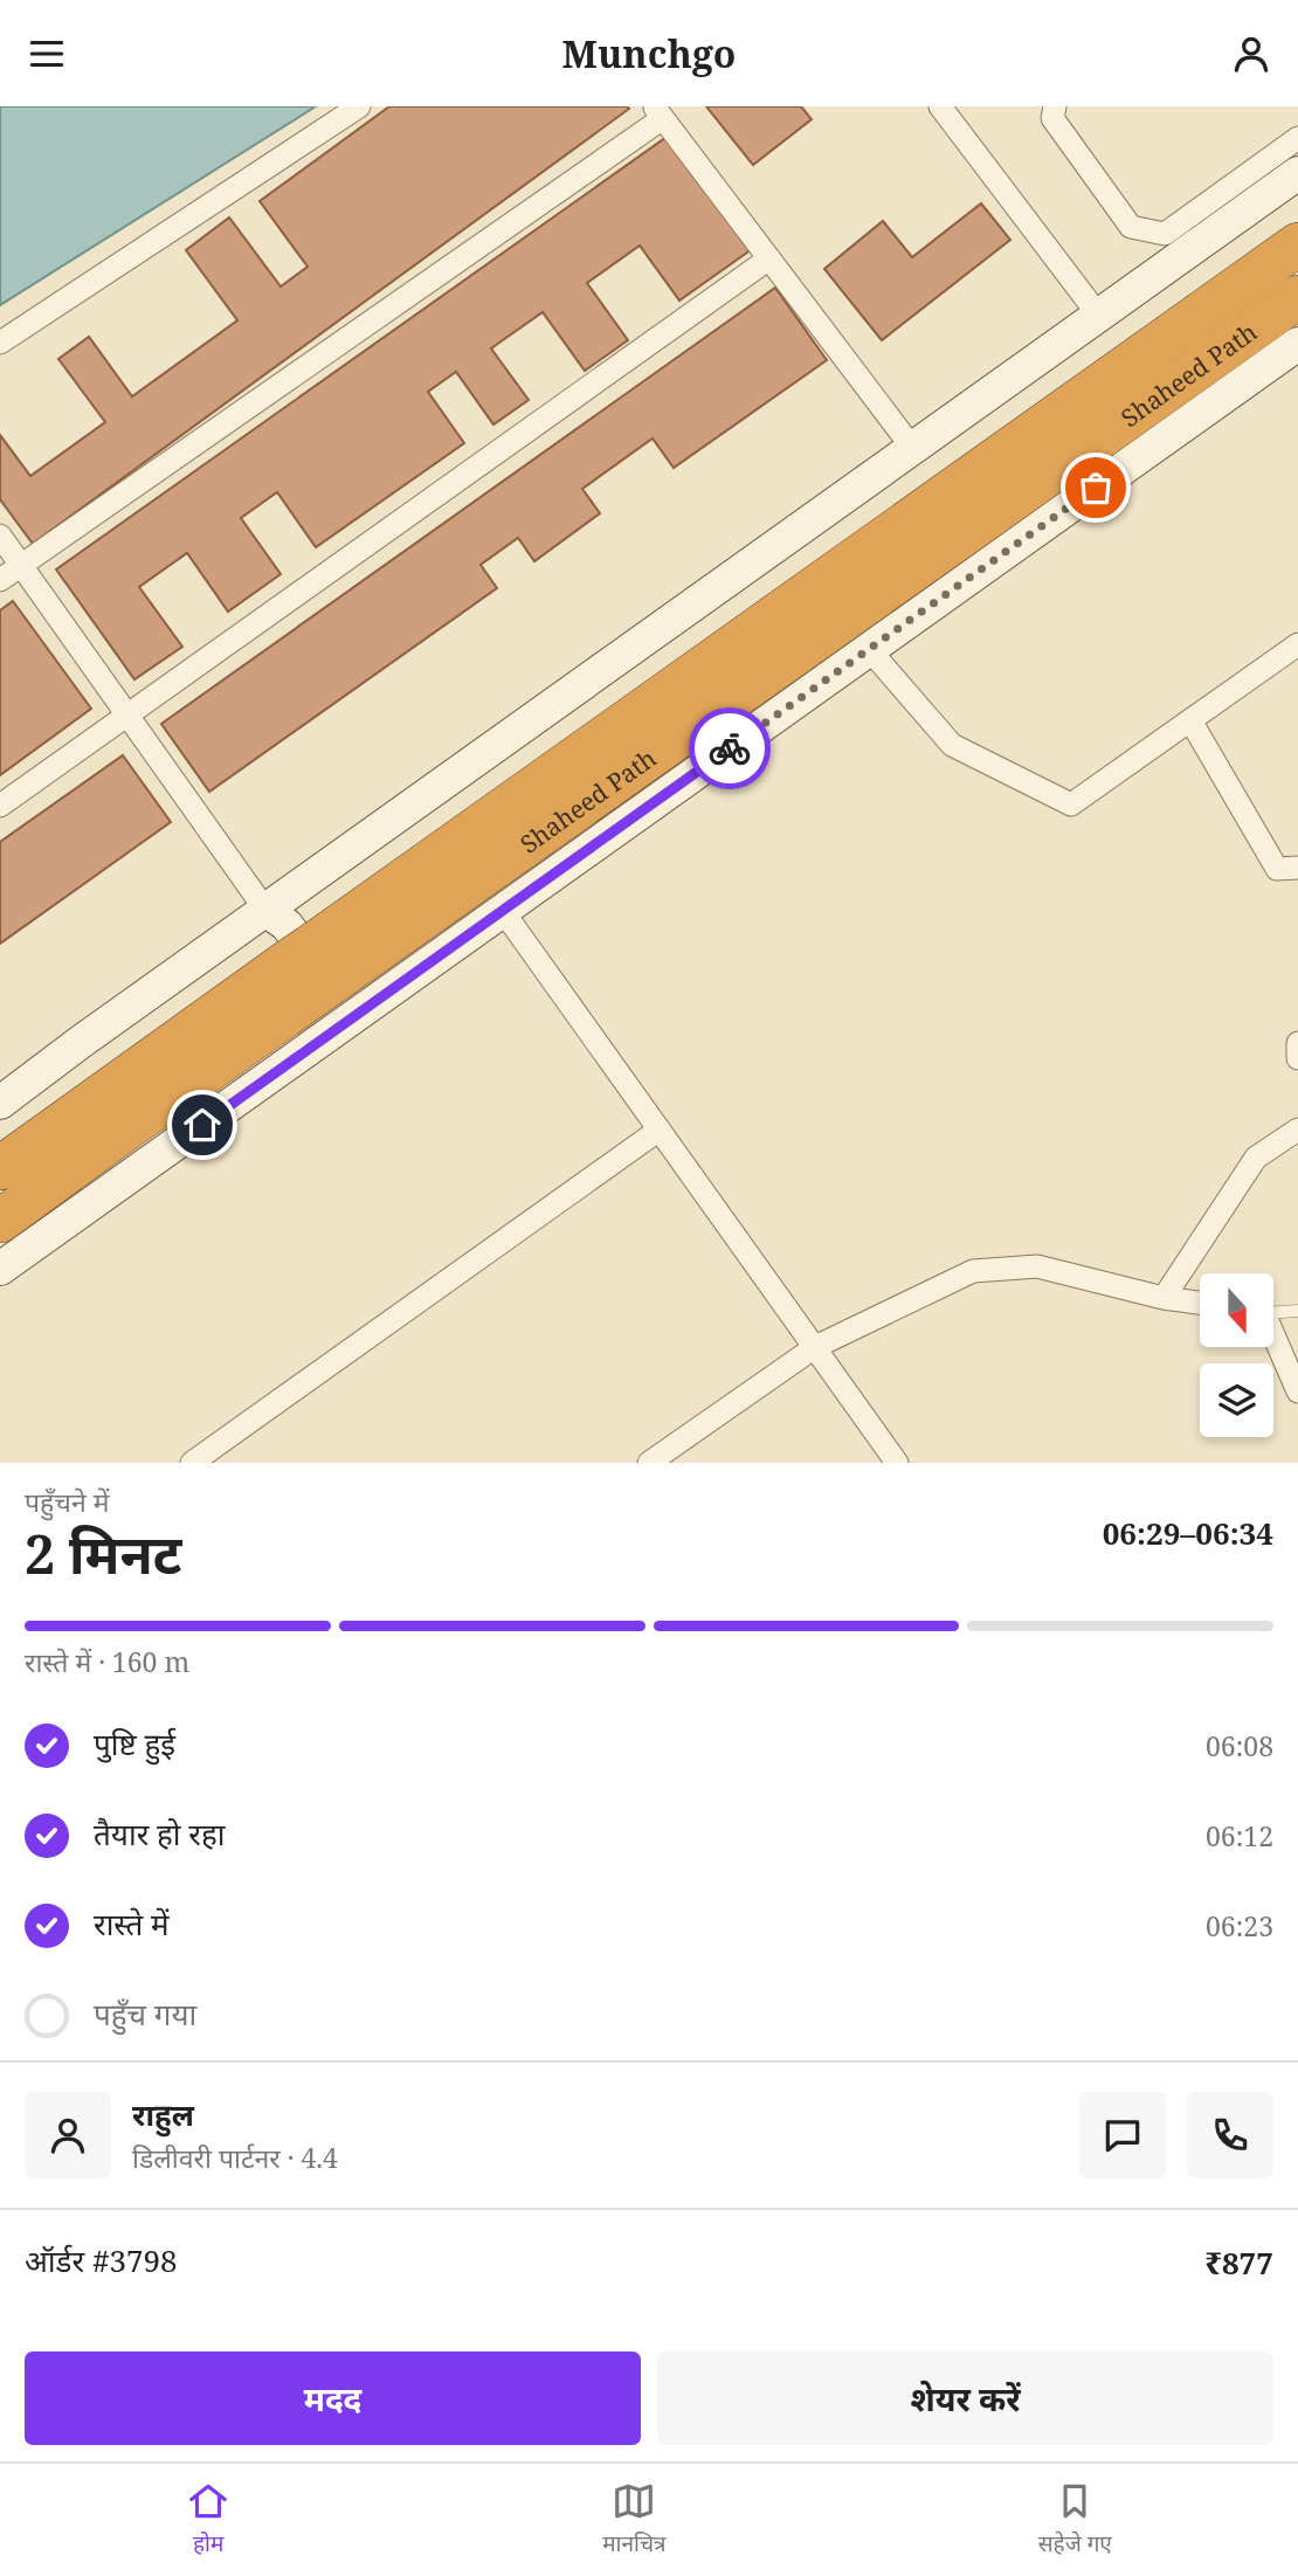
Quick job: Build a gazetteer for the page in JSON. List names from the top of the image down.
{
  "streets": {
    "highway": ["Shaheed Path"]
  },
  "north": "bottom",
  "page": {
    "header": "Munchgo",
    "heading": ["2 मिनट", "पहुँचने में", "06:29–06:34"],
    "panel": [
      "राहुल",
      "डिलीवरी पार्टनर · 4.4",
      "ऑर्डर #3798",
      "₹877"
    ],
    "bar": "रास्ते में · 160 m",
    "list": [
      ["पुष्टि हुई", "06:08"],
      ["तैयार हो रहा", "06:12"],
      ["रास्ते में", "06:23"],
      "पहुँच गया"
    ],
    "buttons": ["मदद", "शेयर करें"],
    "tabs": ["होम", "मानचित्र", "सहेजे गए"]
  }
}
